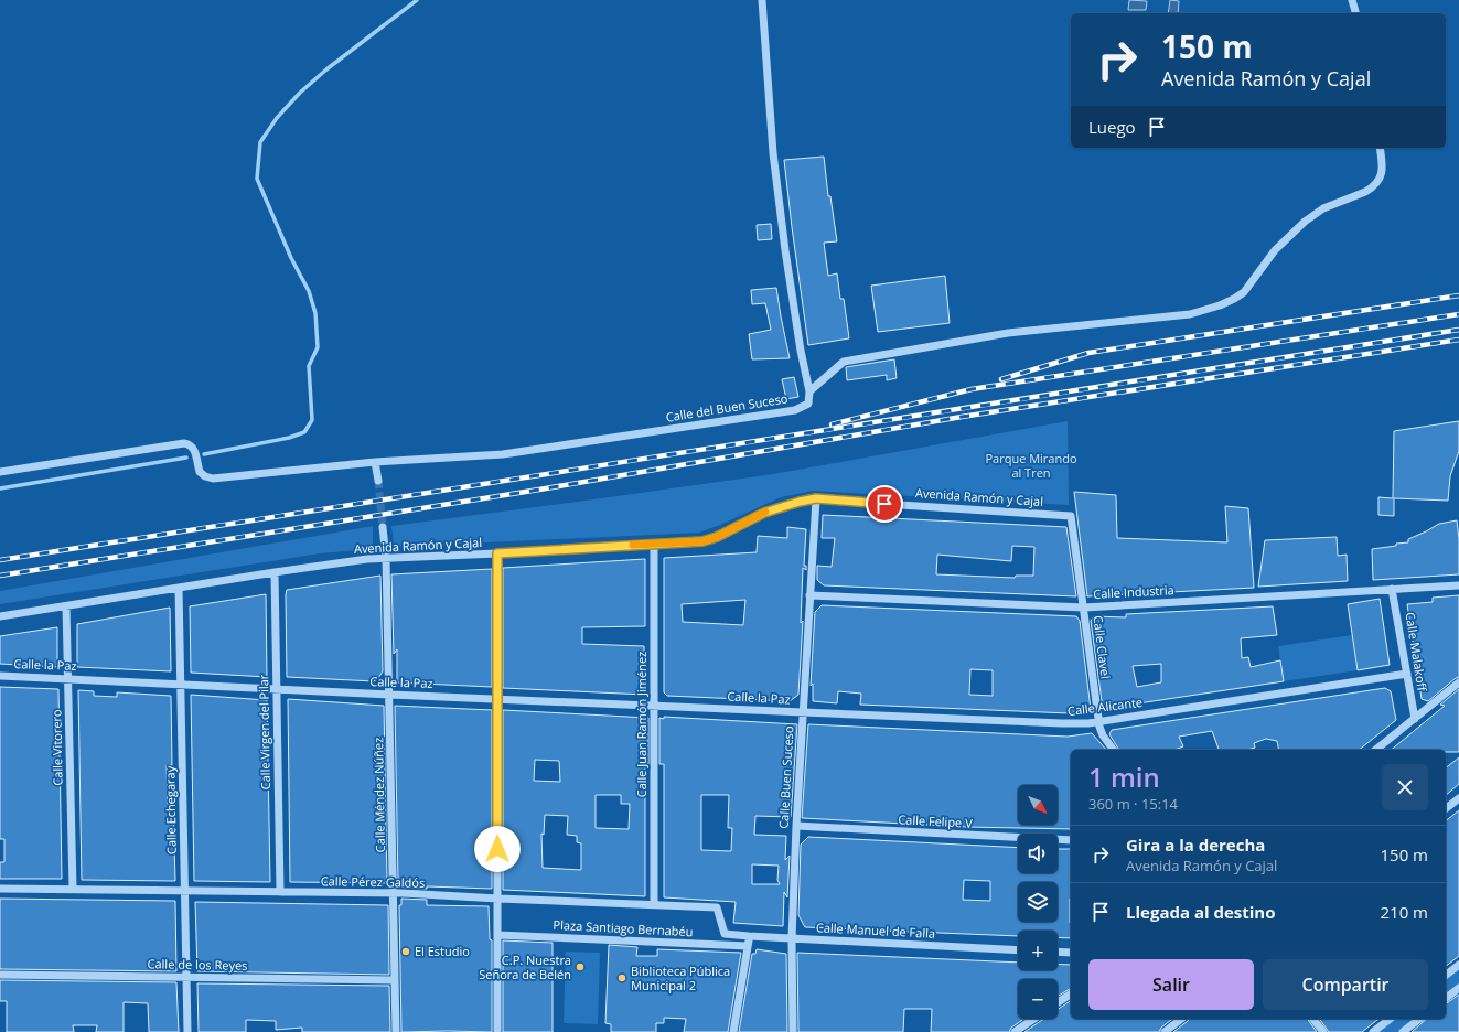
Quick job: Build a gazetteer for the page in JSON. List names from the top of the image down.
{
  "streets": {
    "street": [
      "Calle del Buen Suceso",
      "Avenida Ramón y Cajal",
      "Calle Industria",
      "Calle Clavel",
      "Calle Malakoff",
      "Calle la Paz",
      "Calle Alicante",
      "Calle Juan Ramón Jiménez",
      "Calle Virgen del Pilar",
      "Calle Vitorero",
      "Calle Buen Suceso",
      "Calle Méndez Núñez",
      "Calle Echegaray",
      "Calle Felipe V",
      "Calle Pérez Galdós",
      "Plaza Santiago Bernabéu",
      "Calle Manuel de Falla",
      "Calle de los Reyes"
    ]
  },
  "crossings": [
    ["Avenida Ramón y Cajal", "Calle Clavel"],
    ["Avenida Ramón y Cajal", "Calle Juan Ramón Jiménez"],
    ["Avenida Ramón y Cajal", "Calle Virgen del Pilar"],
    ["Avenida Ramón y Cajal", "Calle Vitorero"],
    ["Avenida Ramón y Cajal", "Calle Buen Suceso"],
    ["Avenida Ramón y Cajal", "Calle Méndez Núñez"],
    ["Avenida Ramón y Cajal", "Calle Echegaray"],
    ["Calle Industria", "Calle Clavel"],
    ["Calle Industria", "Calle Malakoff"],
    ["Calle Industria", "Calle Buen Suceso"],
    ["Calle Clavel", "Calle Alicante"],
    ["Calle Malakoff", "Calle Alicante"],
    ["Calle la Paz", "Calle Alicante"],
    ["Calle la Paz", "Calle Juan Ramón Jiménez"],
    ["Calle la Paz", "Calle Virgen del Pilar"],
    ["Calle la Paz", "Calle Vitorero"],
    ["Calle la Paz", "Calle Buen Suceso"],
    ["Calle la Paz", "Calle Méndez Núñez"],
    ["Calle la Paz", "Calle Echegaray"],
    ["Calle Alicante", "Calle Buen Suceso"],
    ["Calle Juan Ramón Jiménez", "Calle Pérez Galdós"],
    ["Calle Virgen del Pilar", "Calle Pérez Galdós"],
    ["Calle Vitorero", "Calle Pérez Galdós"],
    ["Calle Buen Suceso", "Calle Felipe V"],
    ["Calle Buen Suceso", "Calle Manuel de Falla"],
    ["Calle Méndez Núñez", "Calle Pérez Galdós"],
    ["Calle Méndez Núñez", "Calle de los Reyes"],
    ["Calle Echegaray", "Calle Pérez Galdós"],
    ["Calle Echegaray", "Calle de los Reyes"],
    ["Calle Pérez Galdós", "Calle Manuel de Falla"]
  ],
  "parks": ["Parque Mirando al Tren"],
  "places": ["El Estudio", "C.P. Nuestra Señora de Belén", "Biblioteca Pública Municipal 2"],
  "north": "bottom right",
  "page": {
    "turn": ["150 m", "Avenida Ramón y Cajal"],
    "then": "Luego",
    "heading": ["1 min", "360 m · 15:14"],
    "map_buttons": ["+", "−"],
    "list": [
      {
        "name": "Gira a la derecha",
        "note": "Avenida Ramón y Cajal",
        "value": "150 m"
      },
      {
        "name": "Llegada al destino",
        "value": "210 m"
      }
    ],
    "buttons": ["Salir", "Compartir"]
  }
}
